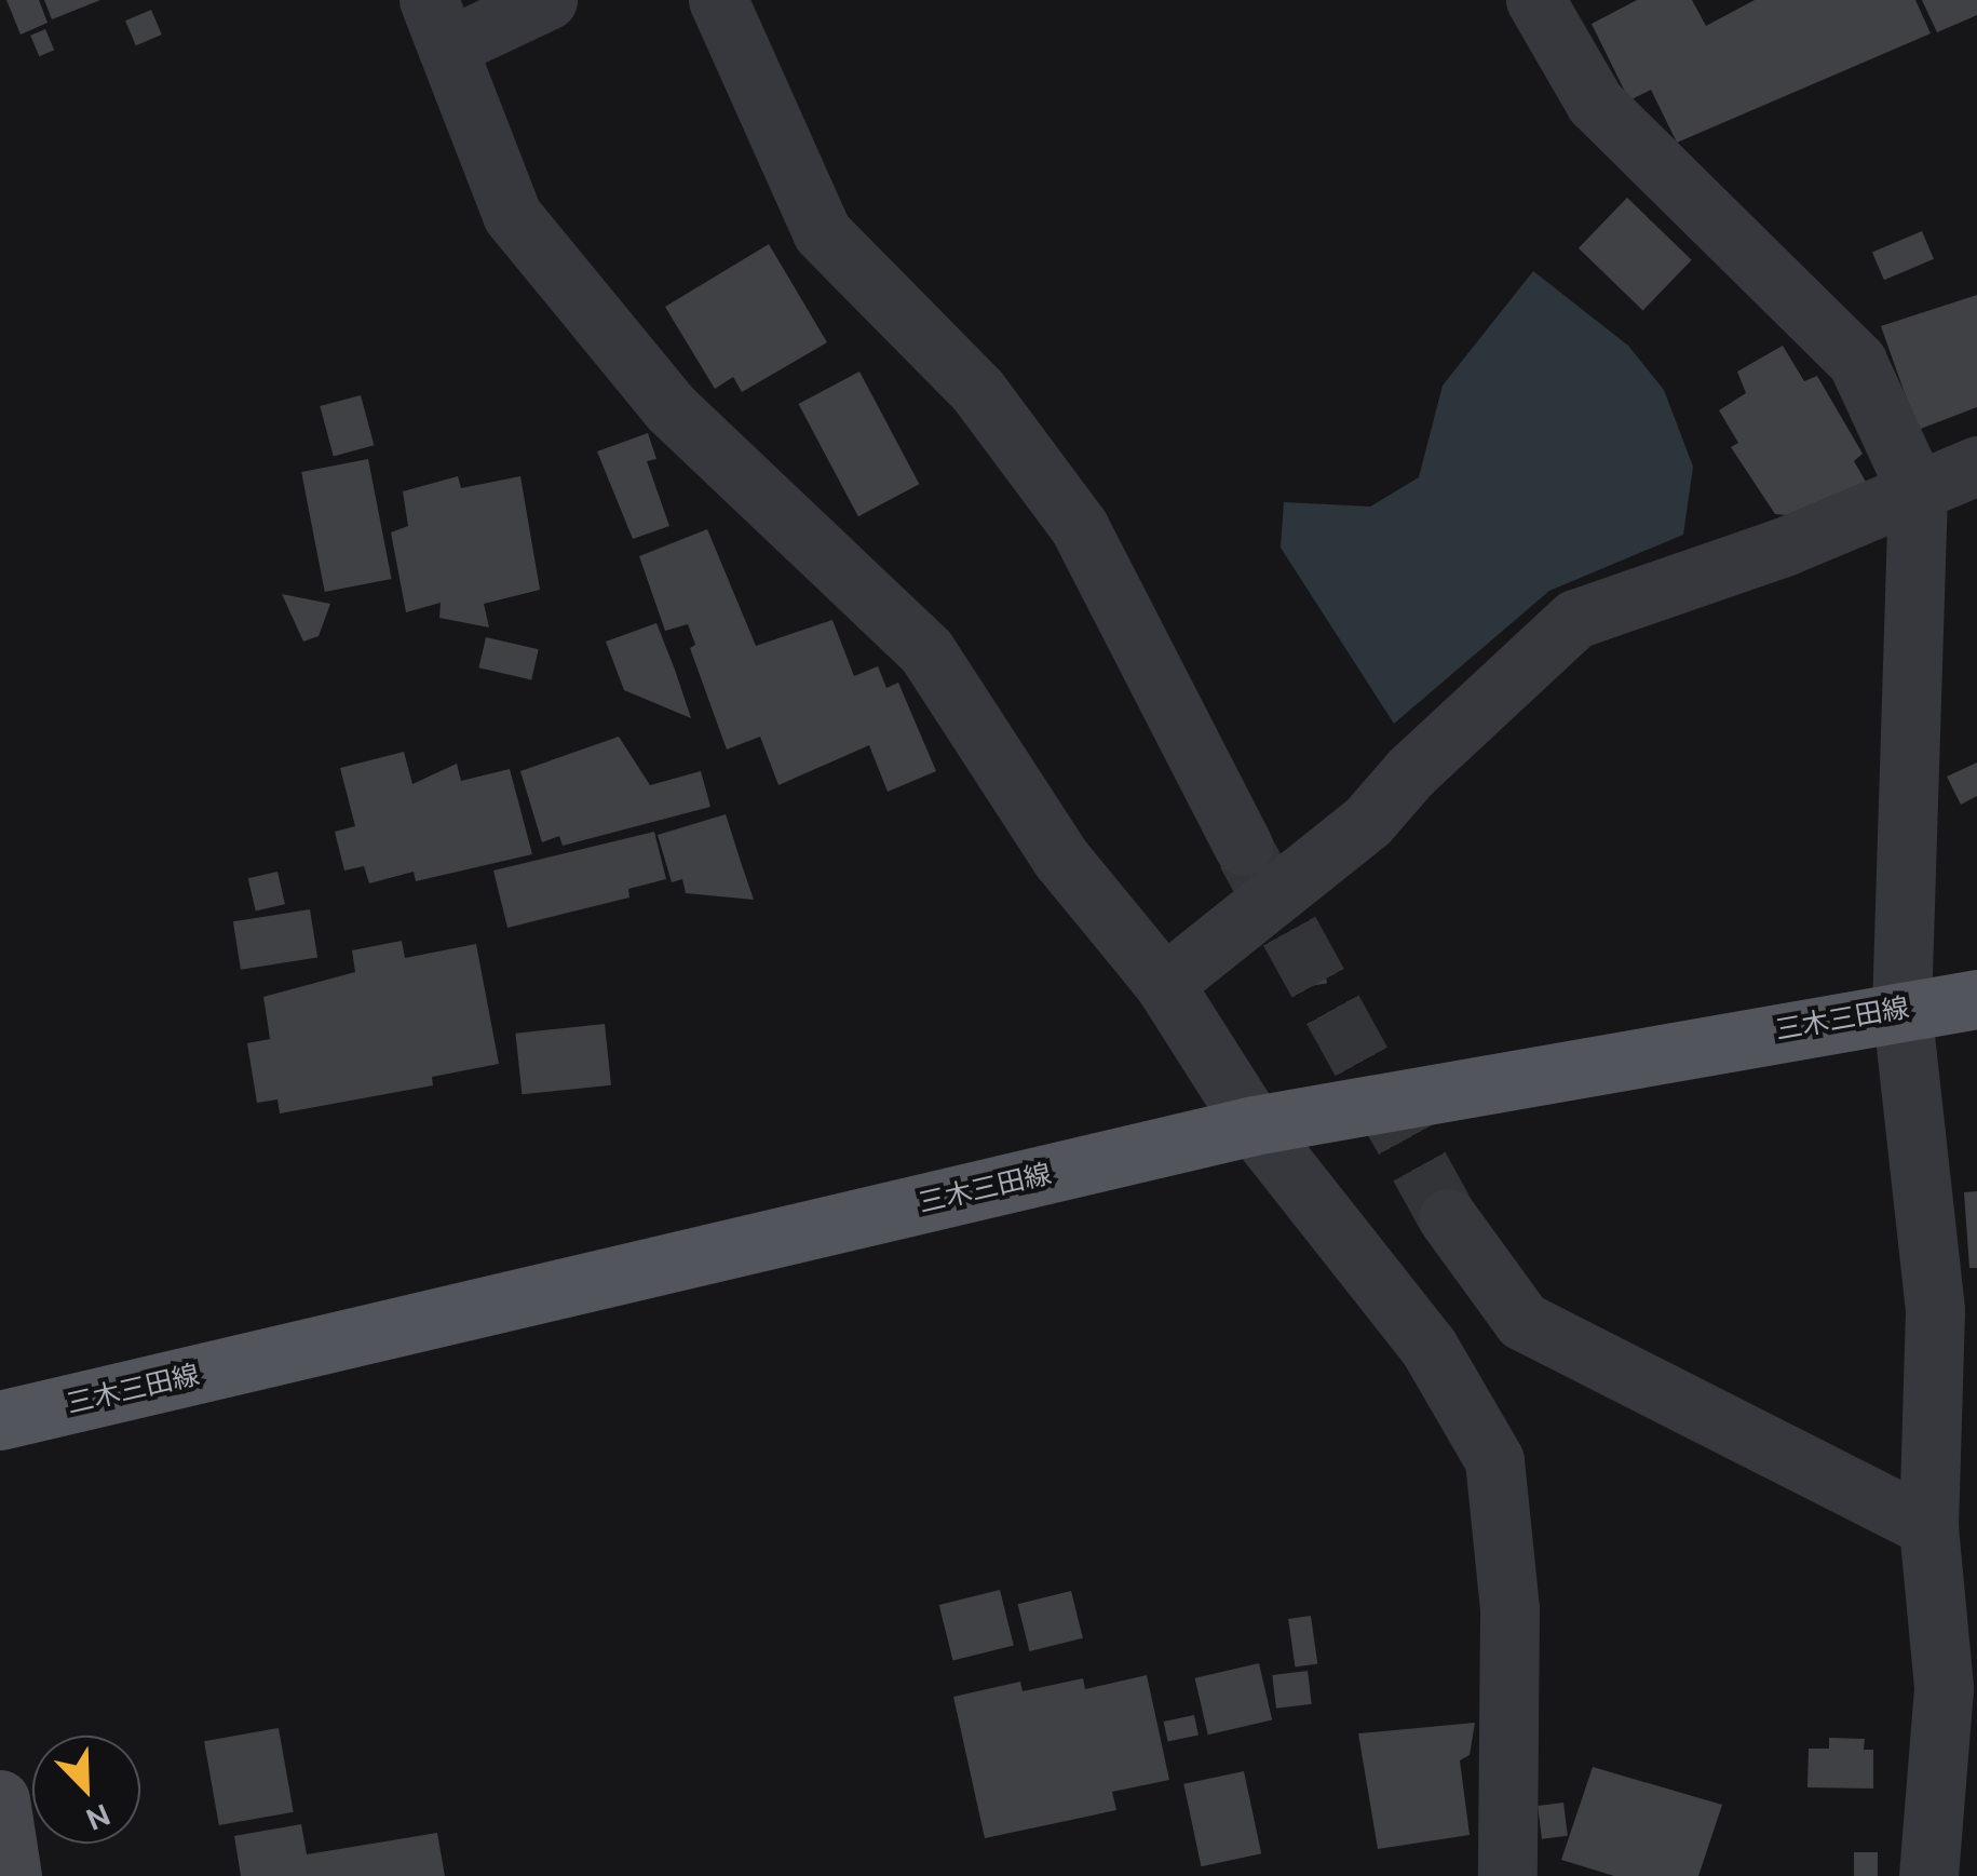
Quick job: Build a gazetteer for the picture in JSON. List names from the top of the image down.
{
  "streets": {
    "main road": ["三木三田線"]
  },
  "north": "bottom right"
}
